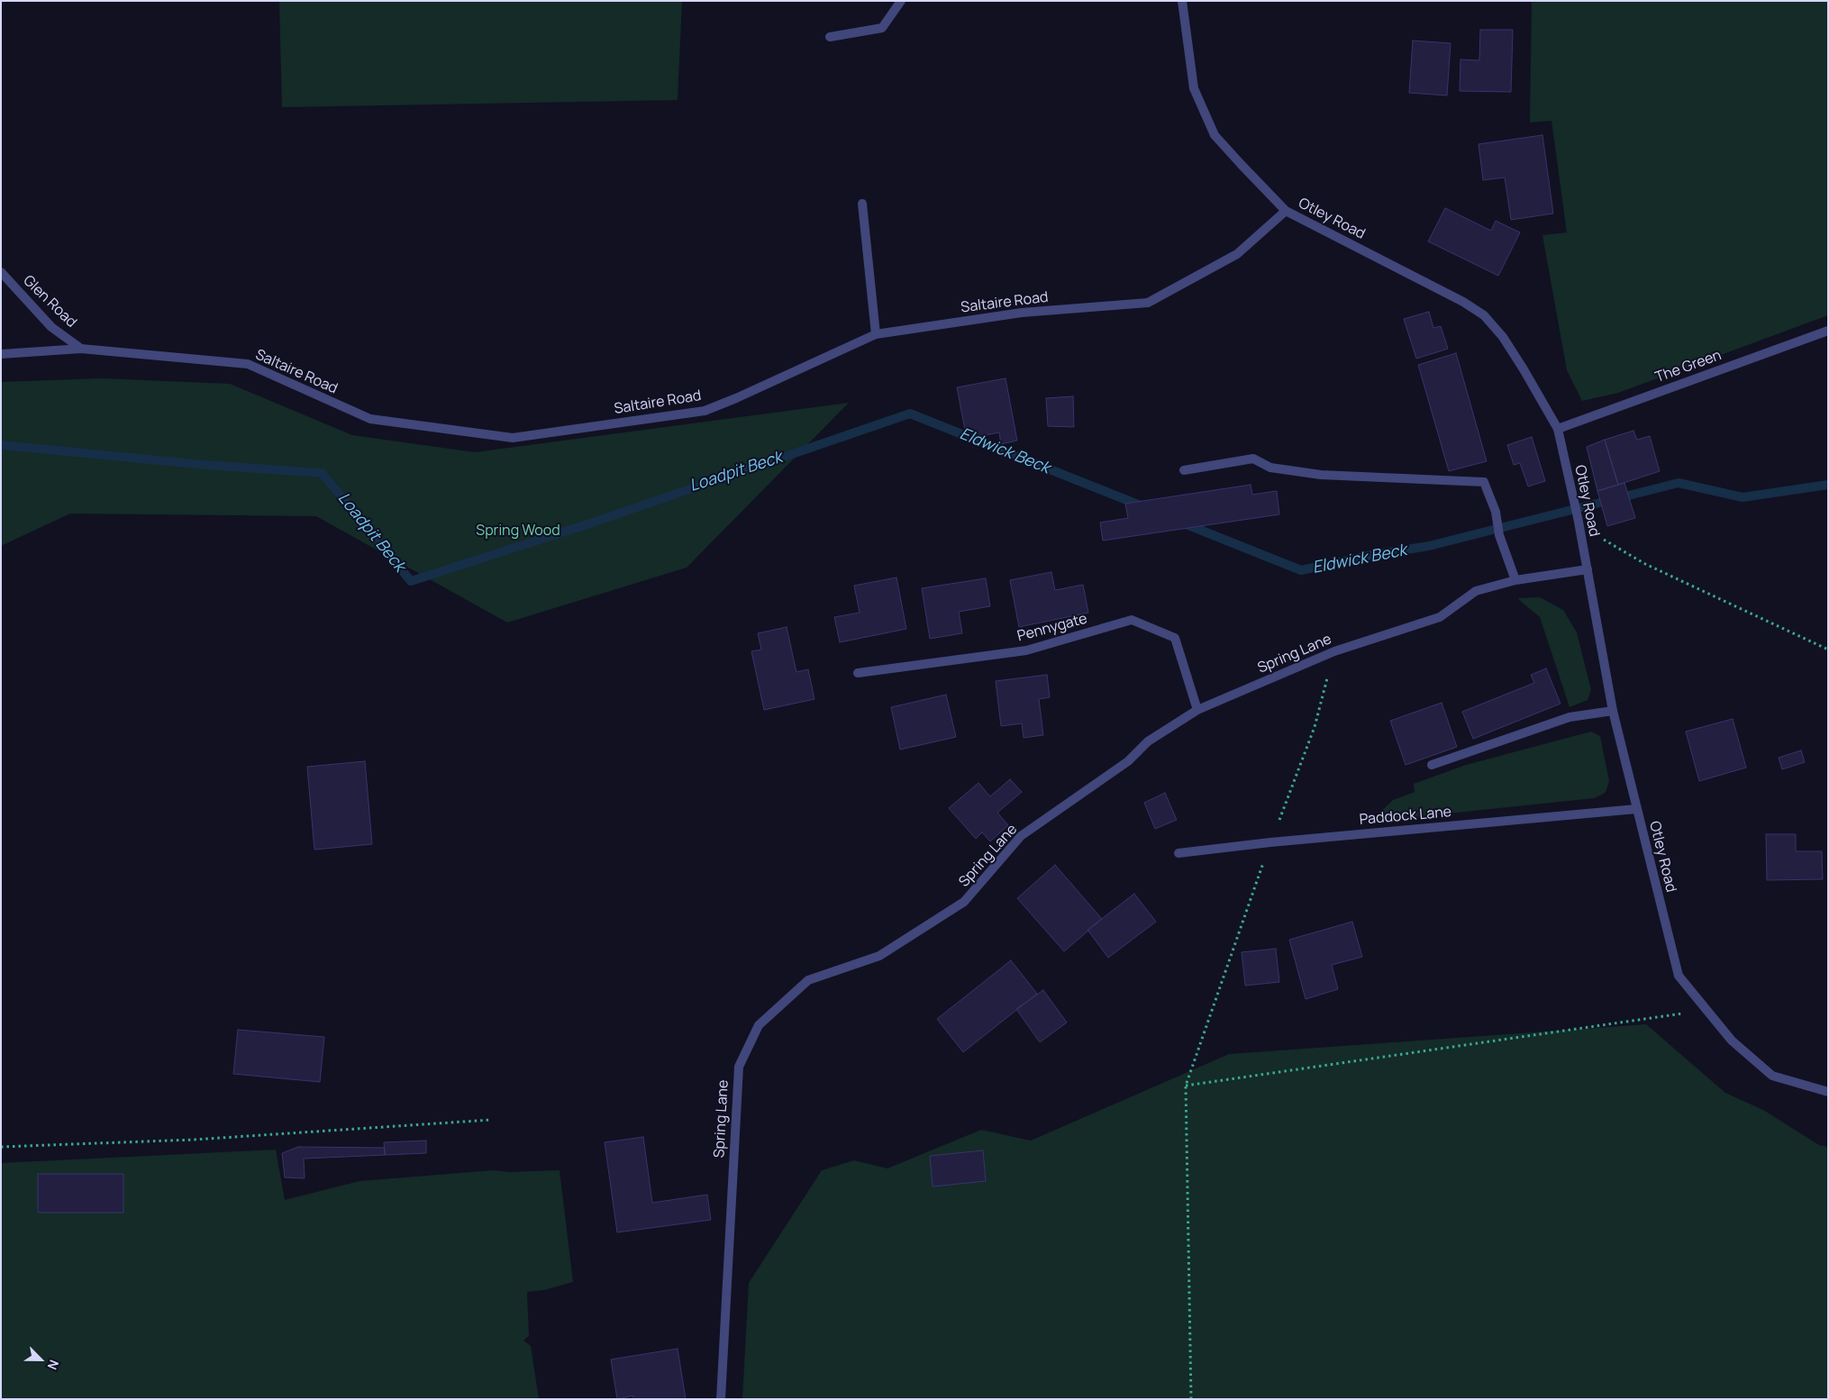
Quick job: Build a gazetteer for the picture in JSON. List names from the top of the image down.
{
  "streets": {
    "street": [
      "Otley Road",
      "Glen Road",
      "Saltaire Road",
      "The Green",
      "Pennygate",
      "Spring Lane",
      "Paddock Lane"
    ]
  },
  "crossings": [
    ["Otley Road", "Saltaire Road"],
    ["Otley Road", "The Green"],
    ["Otley Road", "Spring Lane"],
    ["Otley Road", "Paddock Lane"],
    ["Glen Road", "Saltaire Road"],
    ["Pennygate", "Spring Lane"]
  ],
  "water": ["Eldwick Beck", "Loadpit Beck"],
  "parks": ["Spring Wood"],
  "north": "bottom right"
}
